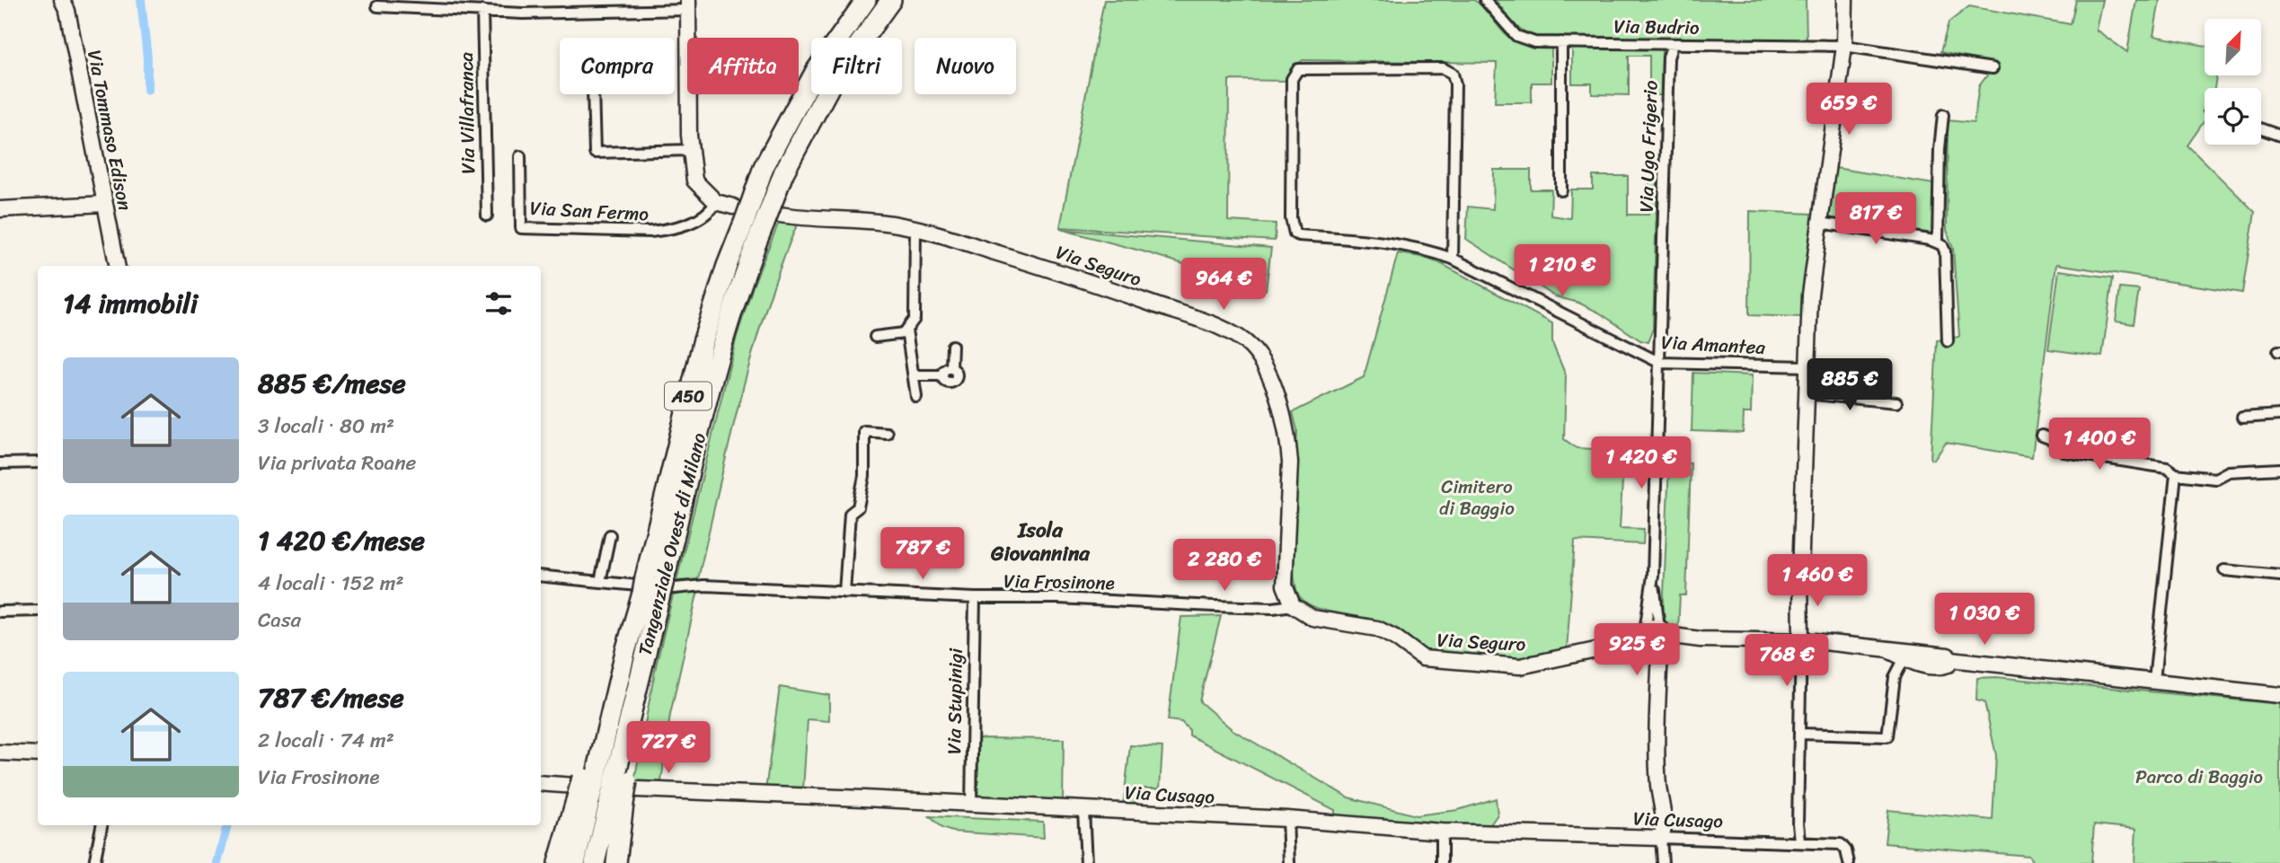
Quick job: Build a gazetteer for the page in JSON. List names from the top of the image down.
{
  "streets": {
    "highway": ["A50", "Tangenziale Ovest di Milano"],
    "street": [
      "Via Budrio",
      "Via Villafranca",
      "Via Tommaso Edison",
      "Via Ugo Frigerio",
      "Via San Fermo",
      "Via Seguro",
      "Via Amantea",
      "Via Frosinone",
      "Via Stupinigi",
      "Via Cusago"
    ]
  },
  "crossings": [
    ["Via Budrio", "Via Ugo Frigerio"],
    ["Via Ugo Frigerio", "Via Amantea"],
    ["Via Seguro", "Tangenziale Ovest di Milano"],
    ["Via Seguro", "Via Frosinone"],
    ["Tangenziale Ovest di Milano", "Via Frosinone"],
    ["Via Frosinone", "Via Stupinigi"],
    ["Via Stupinigi", "Via Cusago"]
  ],
  "districts": ["Isola Giovannina"],
  "parks": ["Cimitero di Baggio", "Parco di Baggio"],
  "north": "top right",
  "page": {
    "chip": [
      "Compra",
      "Affitta",
      "Filtri",
      "Nuovo"
    ],
    "price": [
      "659 €",
      "817 €",
      "1 210 €",
      "964 €",
      "885 €",
      "1 400 €",
      "1 420 €",
      "787 €",
      "2 280 €",
      "1 460 €",
      "1 030 €",
      "925 €",
      "768 €",
      "727 €"
    ],
    "heading": "14 immobili",
    "list": [
      {
        "name": "885 €/mese",
        "note": "3 locali · 80 m² · Via privata Roane"
      },
      {
        "name": "1 420 €/mese",
        "note": "4 locali · 152 m² · Casa"
      },
      {
        "name": "787 €/mese",
        "note": "2 locali · 74 m² · Via Frosinone"
      }
    ]
  }
}
